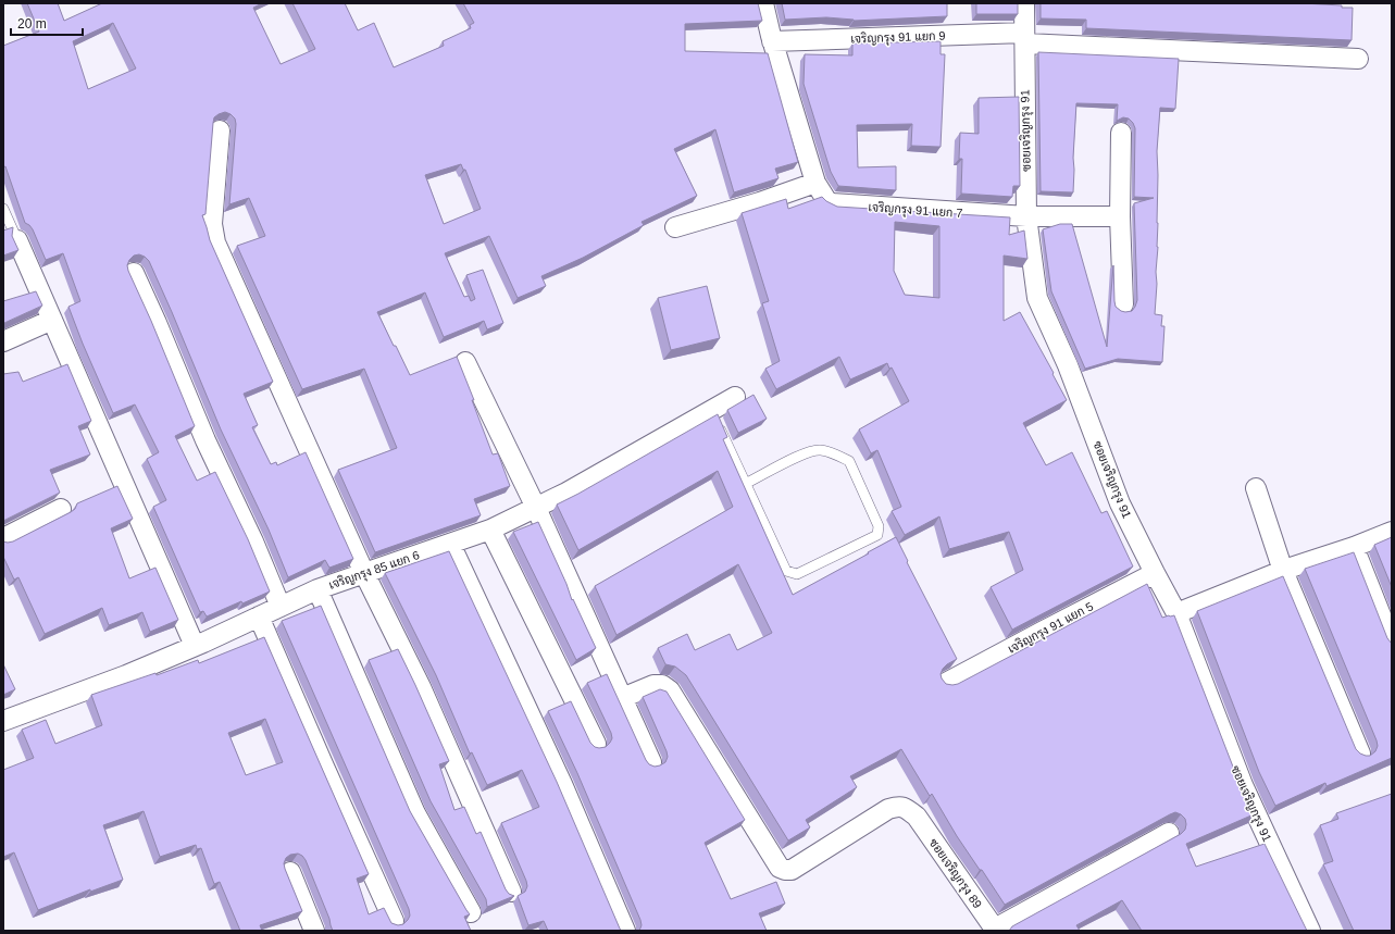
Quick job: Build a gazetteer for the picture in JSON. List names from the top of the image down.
{
  "streets": {
    "street": [
      "เจริญกรุง 91 แยก 9",
      "ซอยเจริญกรุง 91",
      "เจริญกรุง 91 แยก 7",
      "เจริญกรุง 85 แยก 6",
      "เจริญกรุง 91 แยก 5",
      "ซอยเจริญกรุง 89"
    ]
  },
  "crossings": [
    ["เจริญกรุง 91 แยก 9", "ซอยเจริญกรุง 91"],
    ["เจริญกรุง 91 แยก 9", "เจริญกรุง 91 แยก 7"],
    ["ซอยเจริญกรุง 91", "เจริญกรุง 91 แยก 7"],
    ["ซอยเจริญกรุง 91", "เจริญกรุง 91 แยก 5"]
  ],
  "scale_bar": "20 m"
}
